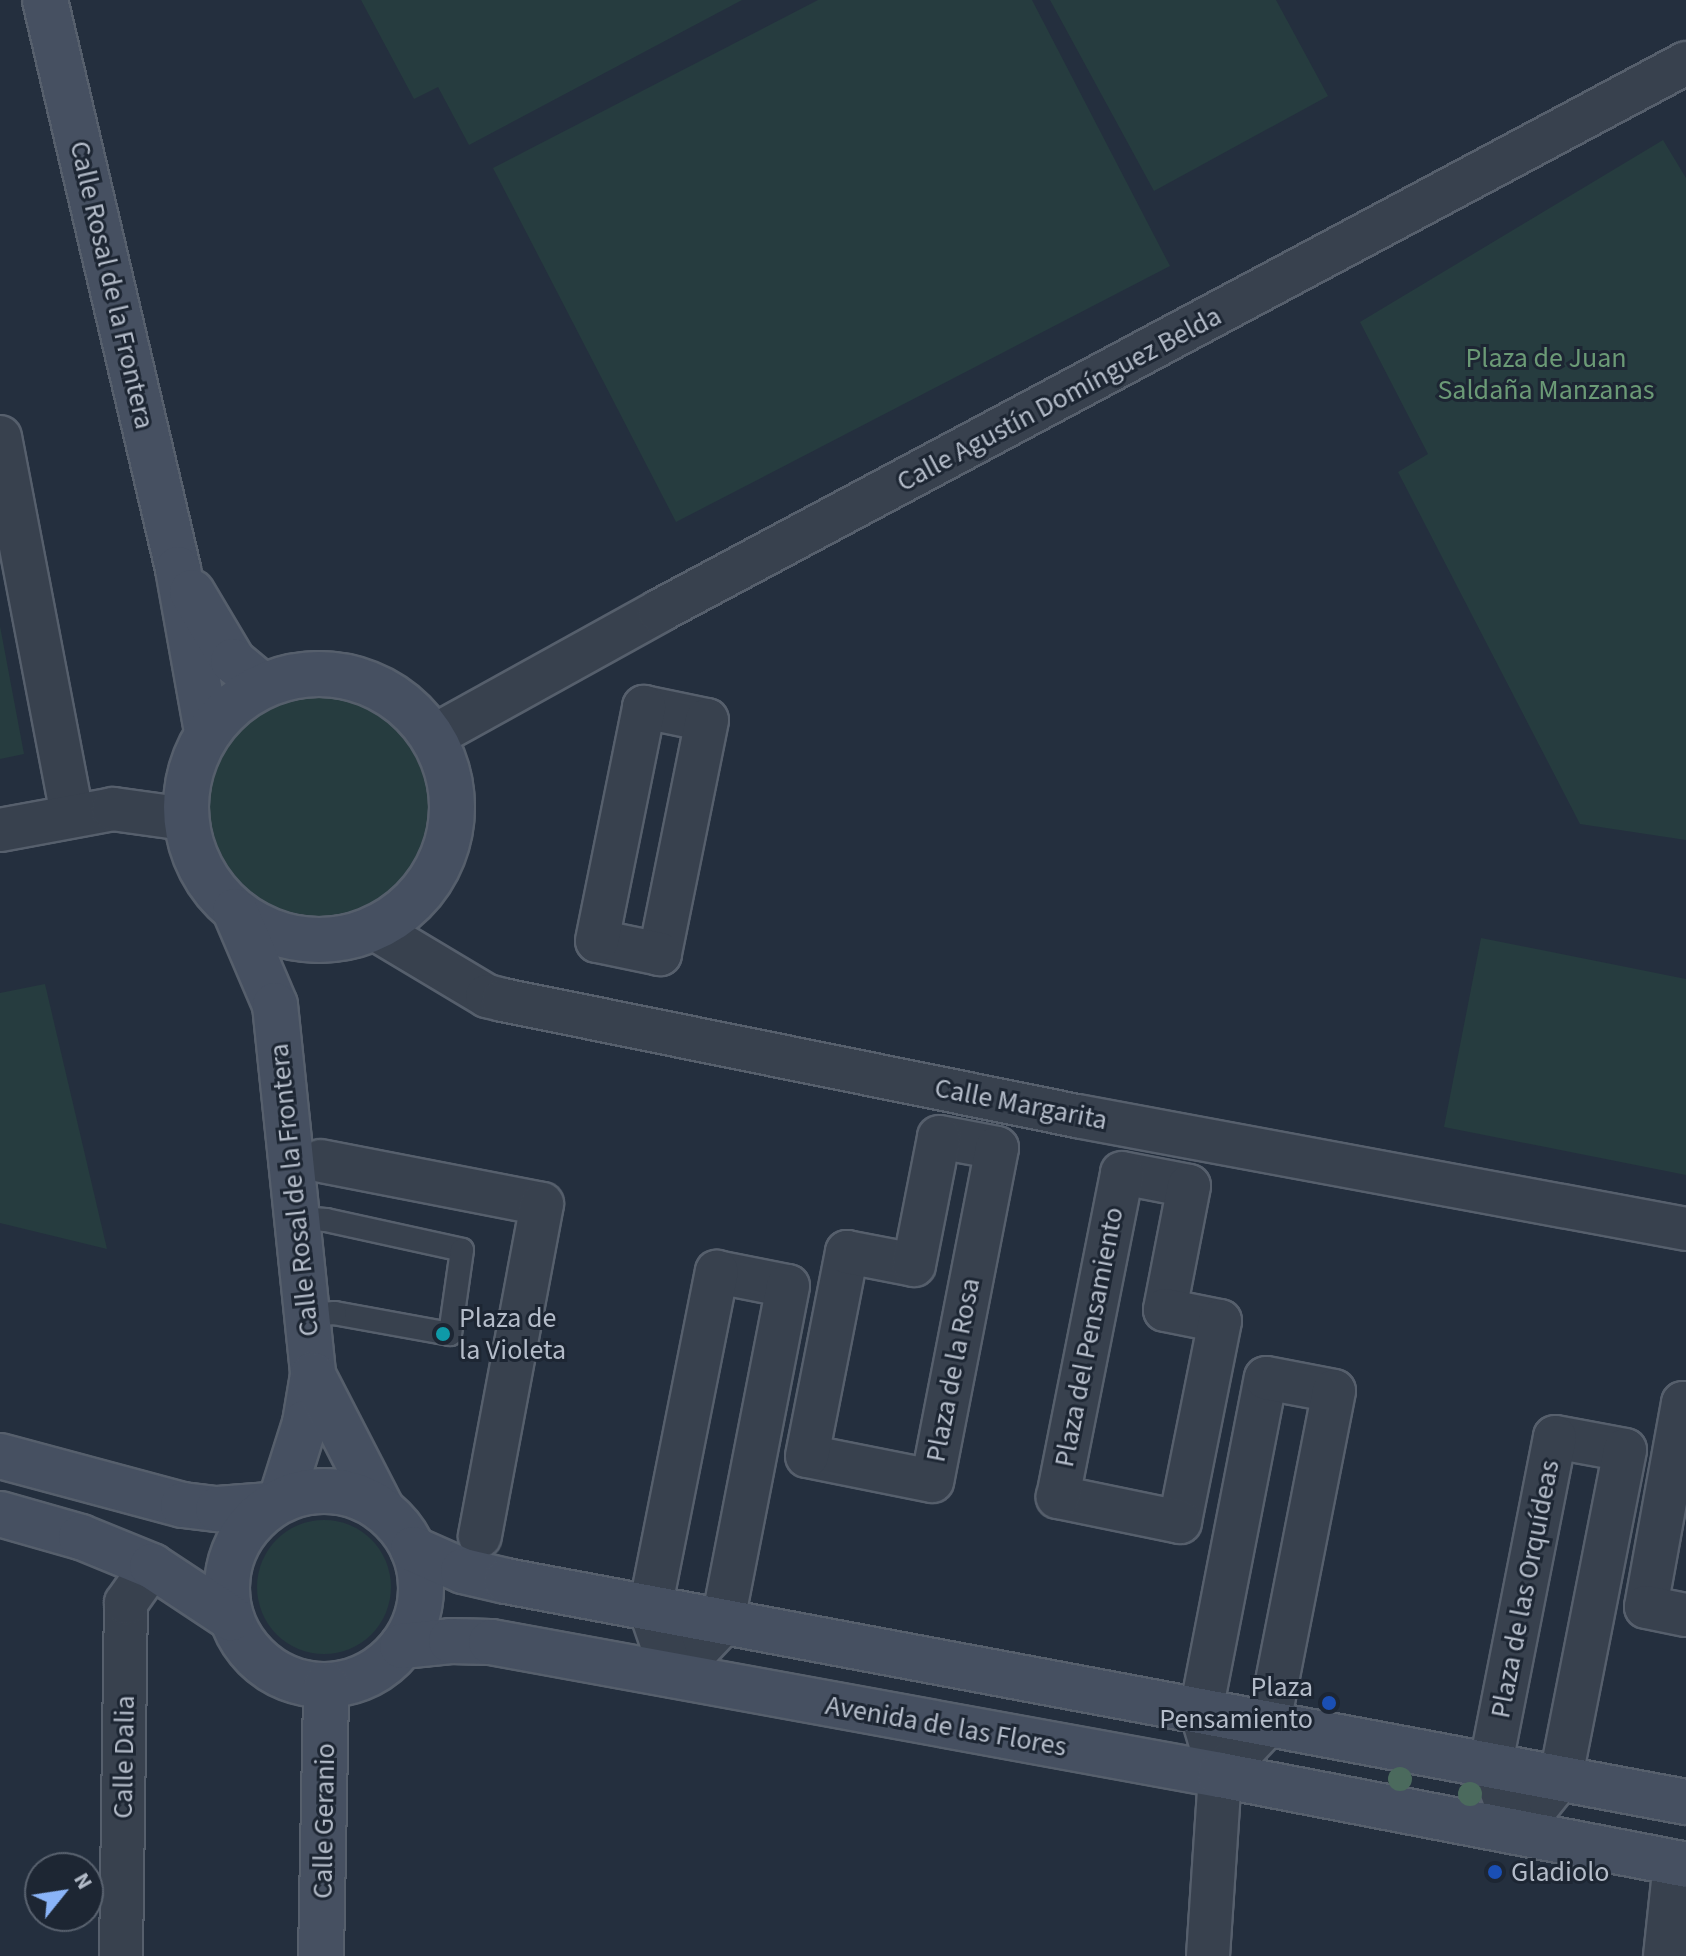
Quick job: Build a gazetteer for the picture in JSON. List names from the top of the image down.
{
  "streets": {
    "main road": ["Calle Rosal de la Frontera", "Avenida de las Flores", "Calle Geranio"],
    "street": [
      "Calle Agustín Domínguez Belda",
      "Calle Margarita",
      "Plaza del Pensamiento",
      "Plaza de la Rosa",
      "Plaza de las Orquídeas",
      "Calle Dalia"
    ]
  },
  "crossings": [
    ["Calle Rosal de la Frontera", "Calle Agustín Domínguez Belda"],
    ["Calle Rosal de la Frontera", "Calle Margarita"],
    ["Calle Rosal de la Frontera", "Avenida de las Flores"],
    ["Calle Rosal de la Frontera", "Calle Geranio"],
    ["Calle Agustín Domínguez Belda", "Calle Margarita"],
    ["Avenida de las Flores", "Calle Geranio"]
  ],
  "parks": ["Plaza de Juan Saldaña Manzanas"],
  "places": ["Plaza de la Violeta", "Plaza Pensamiento", "Gladiolo"],
  "north": "top right"
}
